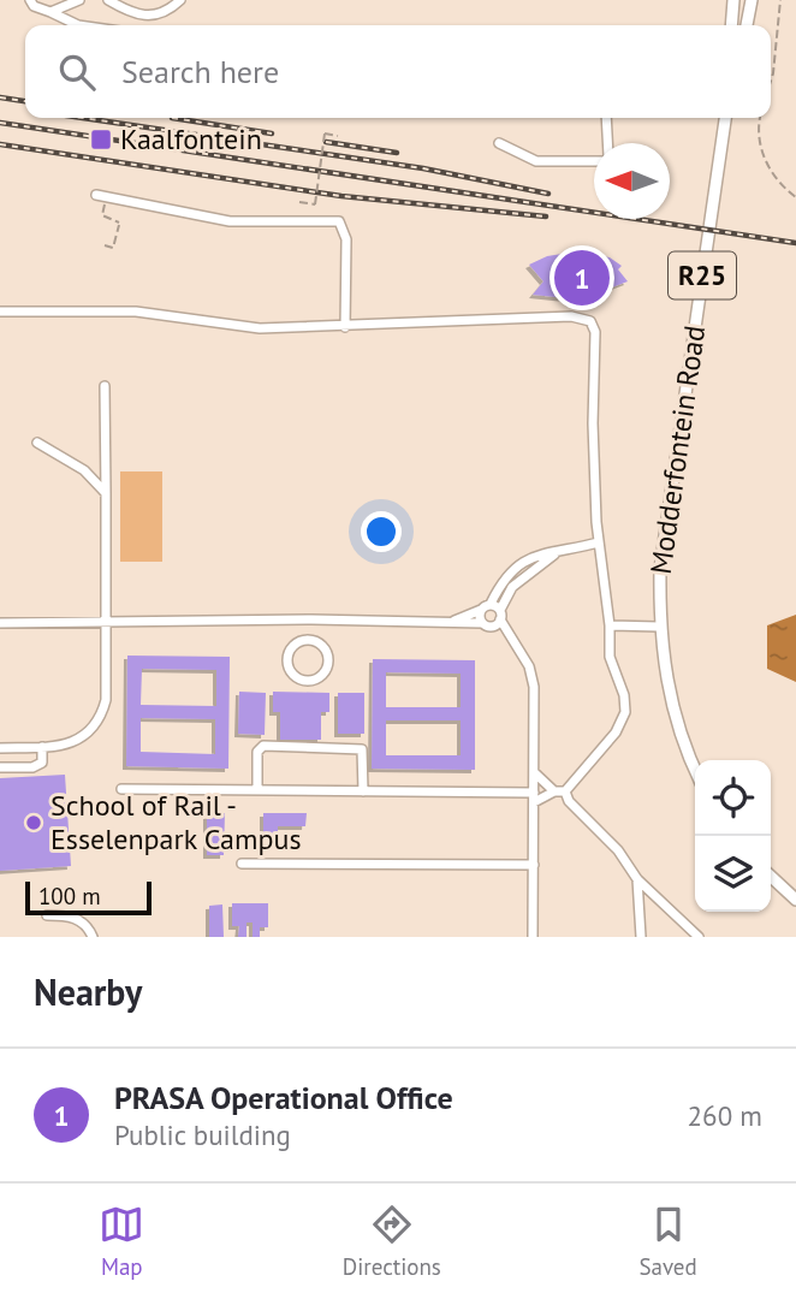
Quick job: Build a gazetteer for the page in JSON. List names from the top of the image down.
{
  "streets": {
    "main road": ["R25", "Modderfontein Road"]
  },
  "places": {
    "transit": ["Kaalfontein"],
    "other": ["School of Rail - Esselenpark Campus"]
  },
  "scale_bar": "100 m",
  "north": "left",
  "page": {
    "search": "Search here",
    "pins": "1",
    "scale": "100 m",
    "heading": "Nearby",
    "list": [
      {
        "mark": "1",
        "name": "PRASA Operational Office",
        "note": "Public building",
        "value": "260 m"
      }
    ],
    "nav": ["Map", "Directions", "Saved"]
  }
}
